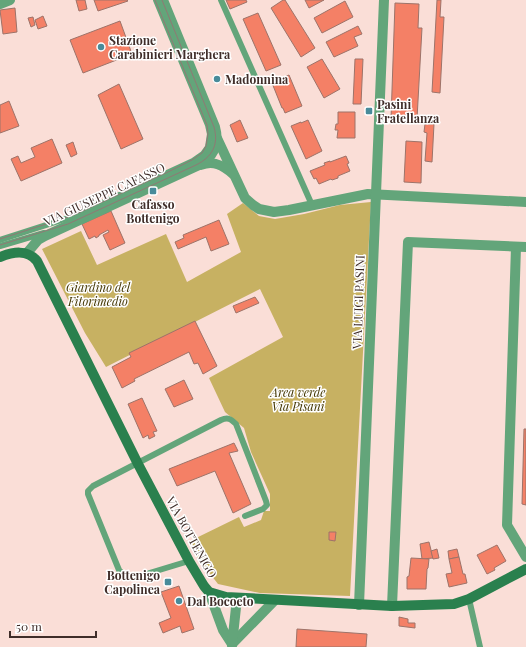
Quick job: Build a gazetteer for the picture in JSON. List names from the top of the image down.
{
  "streets": {
    "street": ["VIA GIUSEPPE CAFASSO", "VIA LUIGI PASINI", "VIA BOTTENIGO"]
  },
  "crossings": [
    ["VIA GIUSEPPE CAFASSO", "VIA BOTTENIGO"],
    ["VIA LUIGI PASINI", "VIA BOTTENIGO"]
  ],
  "parks": ["Giardino del Fitorimedio", "Area verde Via Pisani"],
  "places": {
    "other": ["Stazione Carabinieri Marghera", "Madonnina", "Dal Bocoeto"],
    "transit": ["Pasini Fratellanza", "Cafasso Bottenigo", "Bottenigo Capolinea"]
  },
  "scale_bar": "50 m"
}
